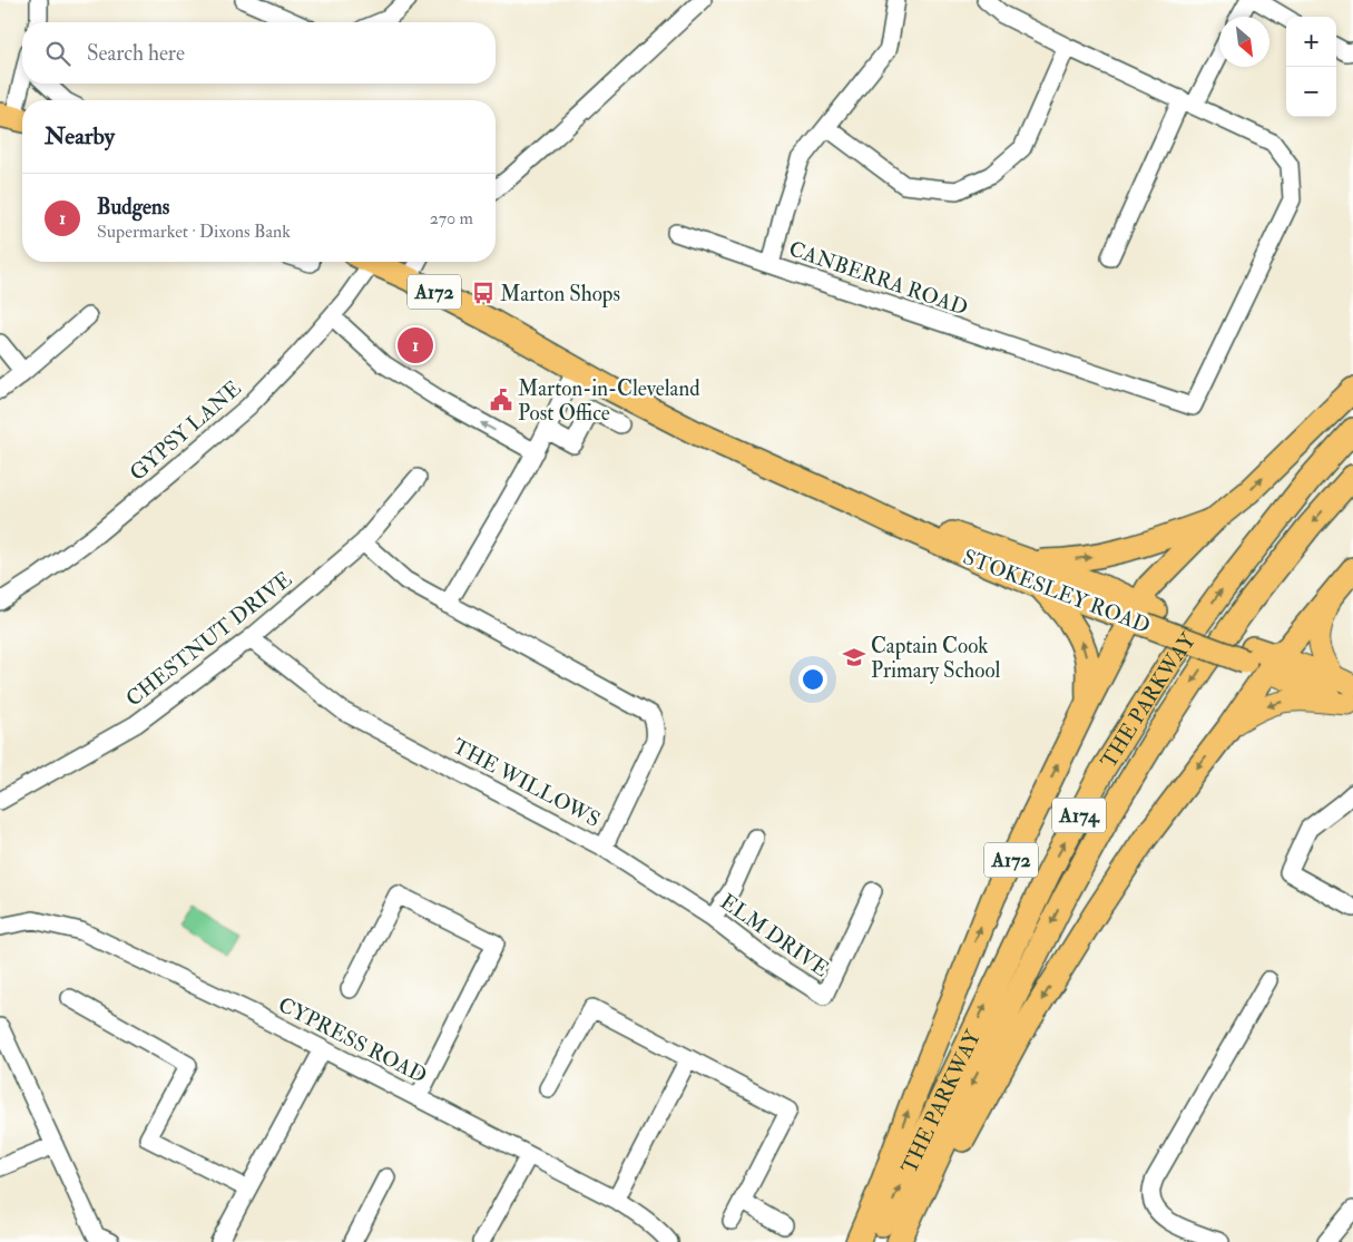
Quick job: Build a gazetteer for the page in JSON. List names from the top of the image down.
{
  "streets": {
    "highway": [
      "A172",
      "STOKESLEY ROAD",
      "THE PARKWAY",
      "A174"
    ],
    "street": [
      "CANBERRA ROAD",
      "GYPSY LANE",
      "CHESTNUT DRIVE",
      "THE WILLOWS",
      "ELM DRIVE",
      "CYPRESS ROAD"
    ]
  },
  "crossings": [
    ["A172", "STOKESLEY ROAD"],
    ["CHESTNUT DRIVE", "THE WILLOWS"],
    ["THE WILLOWS", "ELM DRIVE"]
  ],
  "places": {
    "bus stop": ["Marton Shops"],
    "public building": ["Marton-in-Cleveland Post Office"],
    "school or university": ["Captain Cook Primary School"]
  },
  "north": "bottom right",
  "page": {
    "map_buttons": ["+", "−"],
    "search": "Search here",
    "heading": "Nearby",
    "list": [
      {
        "mark": "1",
        "name": "Budgens",
        "note": "Supermarket · Dixons Bank",
        "value": "270 m"
      }
    ],
    "pins": "1"
  }
}
